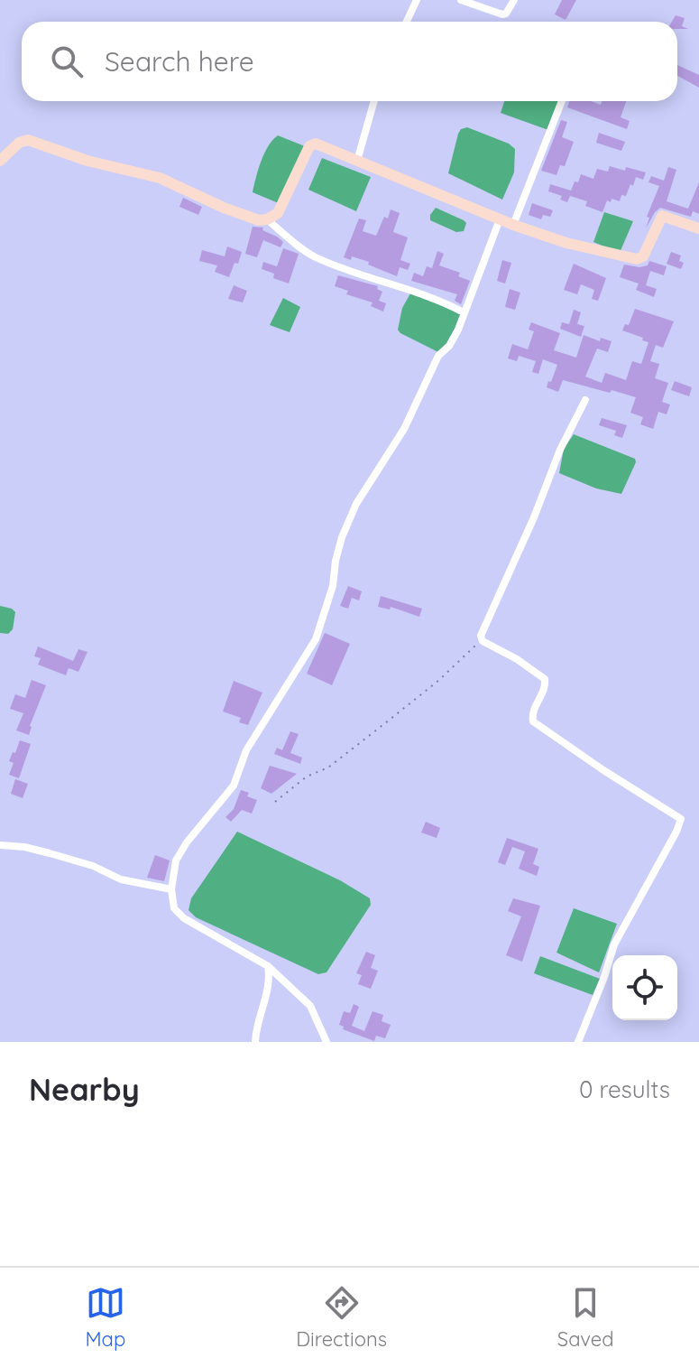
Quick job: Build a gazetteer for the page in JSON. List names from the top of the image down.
{
  "page": {
    "search": "Search here",
    "heading": ["Nearby", "0 results"],
    "nav": ["Map", "Directions", "Saved"]
  }
}
